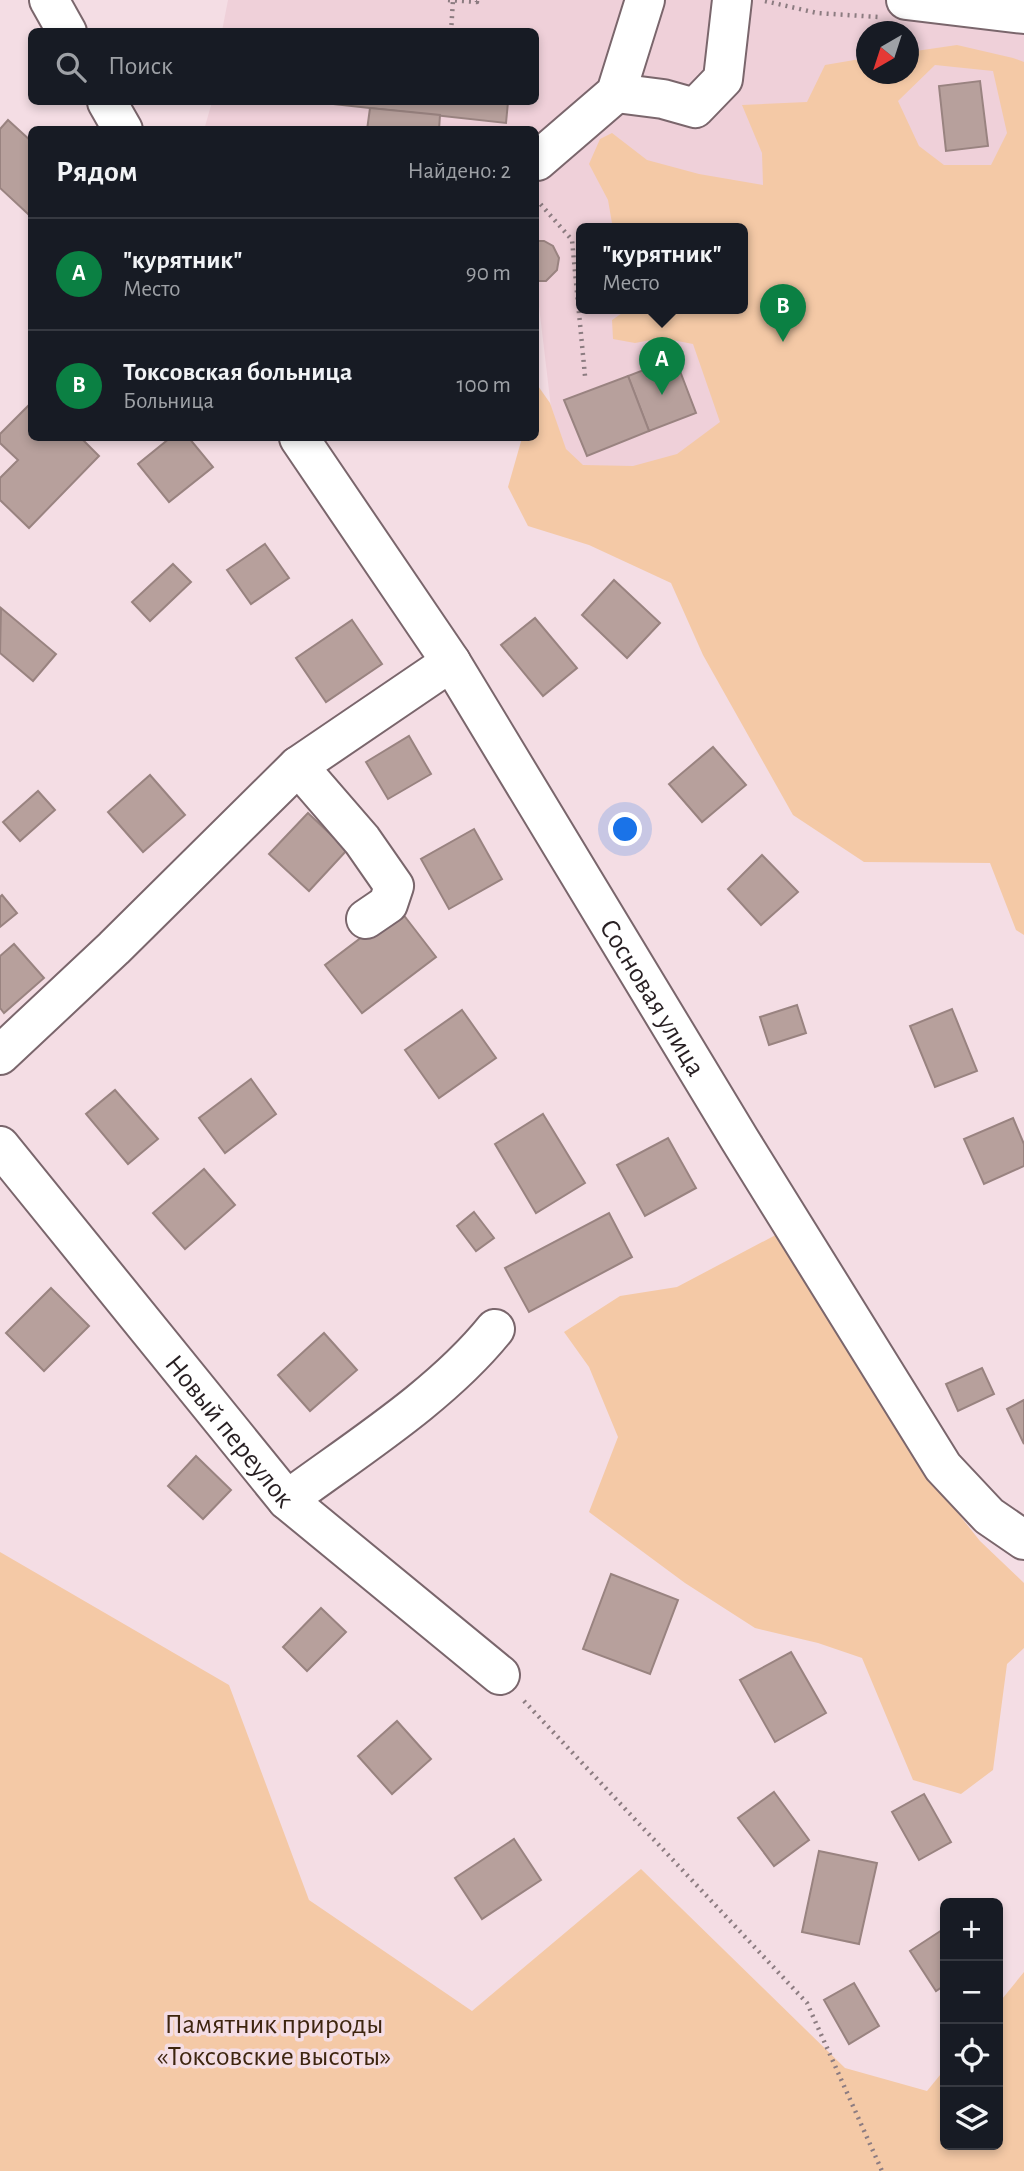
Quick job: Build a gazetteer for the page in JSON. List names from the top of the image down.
{
  "streets": {
    "street": ["Сосновая улица", "Новый переулок"]
  },
  "parks": ["Памятник природы «Токсовские высоты»"],
  "north": "bottom left",
  "page": {
    "search": "Поиск",
    "heading": ["Рядом", "Найдено: 2"],
    "list": [
      {
        "mark": "A",
        "name": "\"курятник\"",
        "note": "Место",
        "value": "90 m"
      },
      {
        "mark": "B",
        "name": "Токсовская больница",
        "note": "Больница",
        "value": "100 m"
      }
    ],
    "popup": ["\"курятник\"", "Место"],
    "pins": ["B", "A"],
    "map_buttons": ["+", "−"]
  }
}
